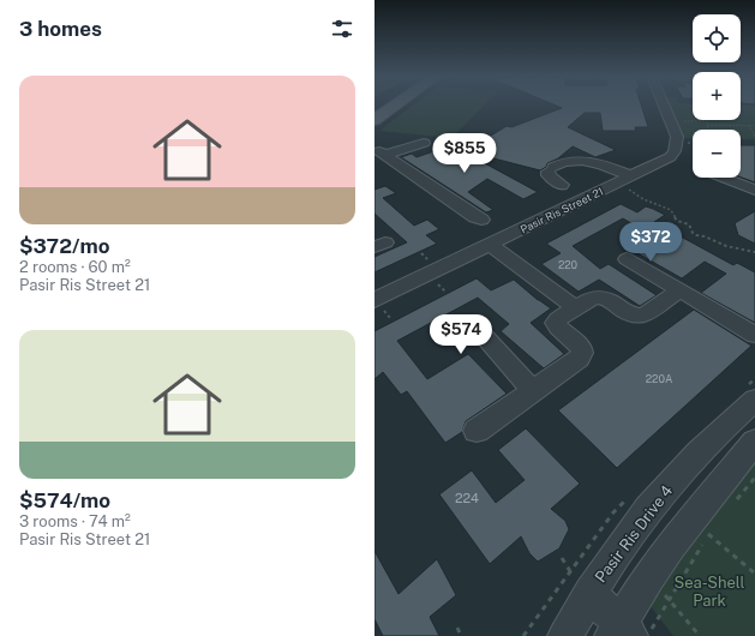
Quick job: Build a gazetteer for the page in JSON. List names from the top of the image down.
{
  "streets": {
    "street": ["Pasir Ris Street 21", "Pasir Ris Drive 4"]
  },
  "parks": ["Sea-Shell Park"],
  "house_numbers": ["220", "220A", "224"],
  "page": {
    "heading": "3 homes",
    "map_buttons": ["+", "−"],
    "list": [
      {
        "name": "$372/mo",
        "note": "2 rooms · 60 m² · Pasir Ris Street 21"
      },
      {
        "name": "$574/mo",
        "note": "3 rooms · 74 m² · Pasir Ris Street 21"
      }
    ],
    "price": ["$855", "$372", "$574"]
  }
}
